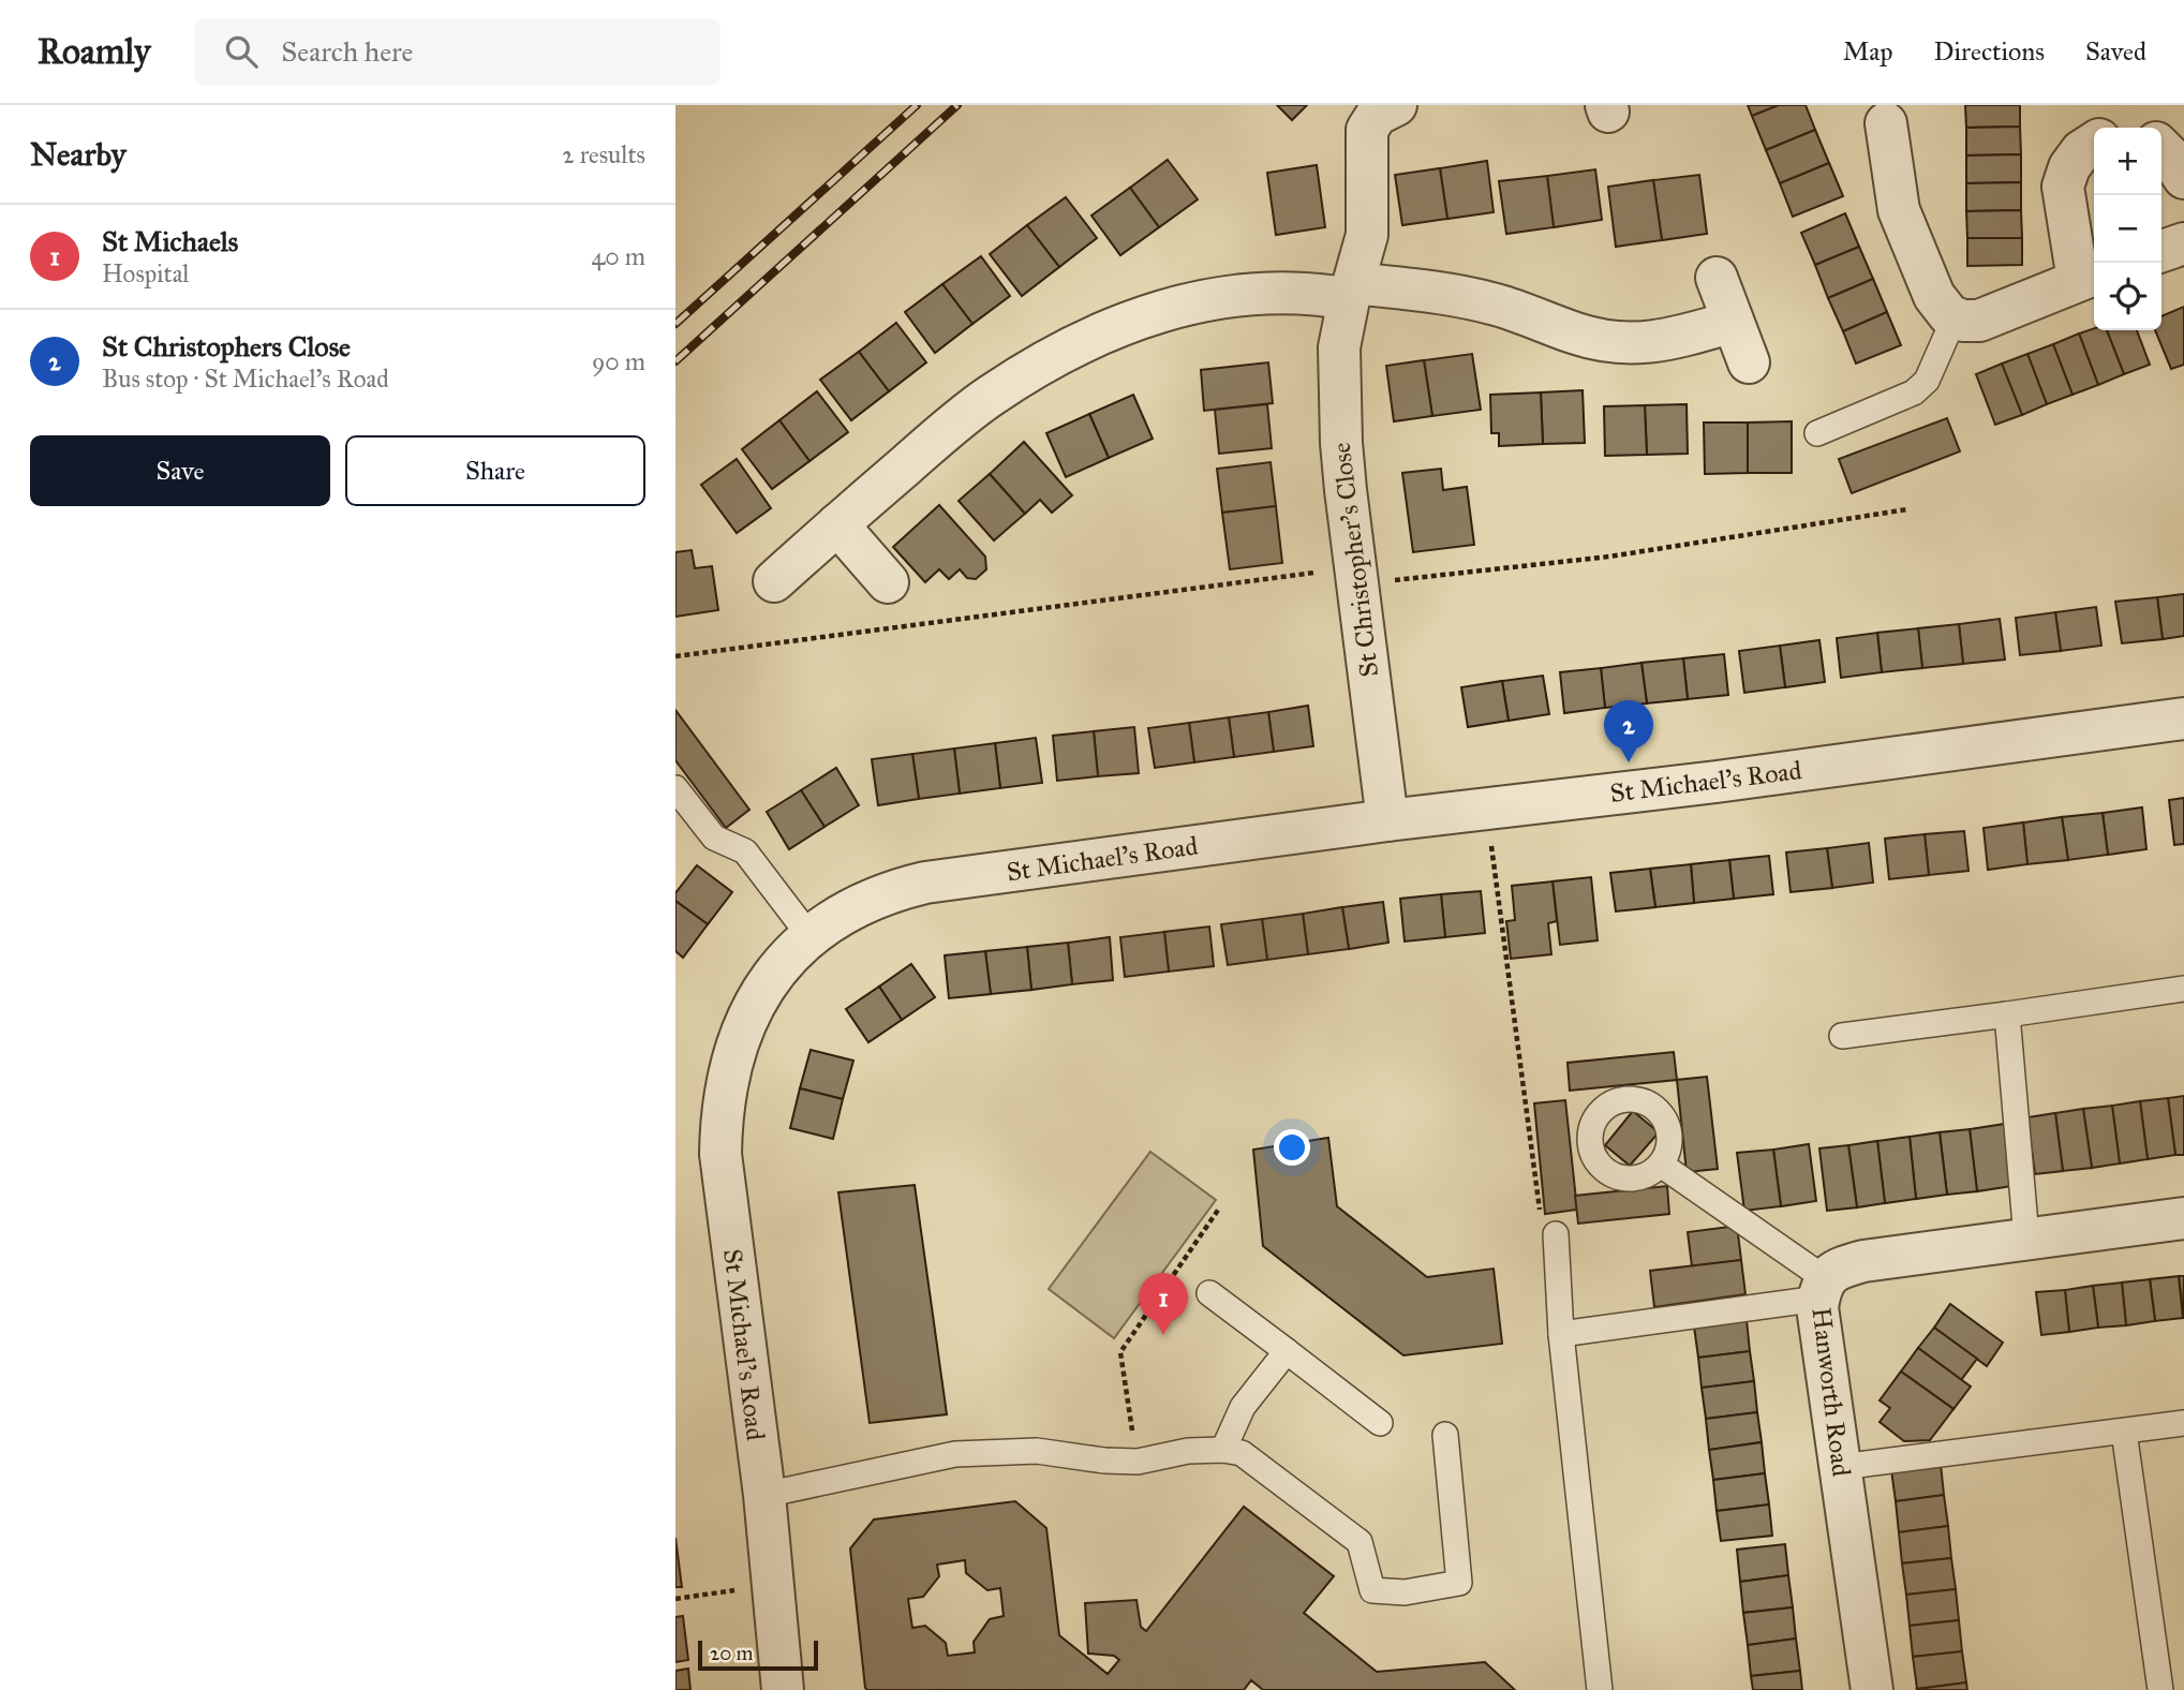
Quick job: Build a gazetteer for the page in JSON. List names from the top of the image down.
{
  "streets": {
    "street": ["St Christopher's Close", "St Michael's Road", "Hanworth Road"]
  },
  "crossings": [
    ["St Christopher's Close", "St Michael's Road"]
  ],
  "scale_bar": "20 m",
  "page": {
    "header": "Roamly",
    "search": "Search here",
    "nav": ["Map", "Directions", "Saved"],
    "heading": ["Nearby", "2 results"],
    "map_buttons": ["+", "−"],
    "list": [
      {
        "mark": "1",
        "name": "St Michaels",
        "note": "Hospital",
        "value": "40 m"
      },
      {
        "mark": "2",
        "name": "St Christophers Close",
        "note": "Bus stop · St Michael's Road",
        "value": "90 m"
      }
    ],
    "buttons": ["Save", "Share"],
    "pins": ["2", "1"],
    "scale": "20 m"
  }
}
